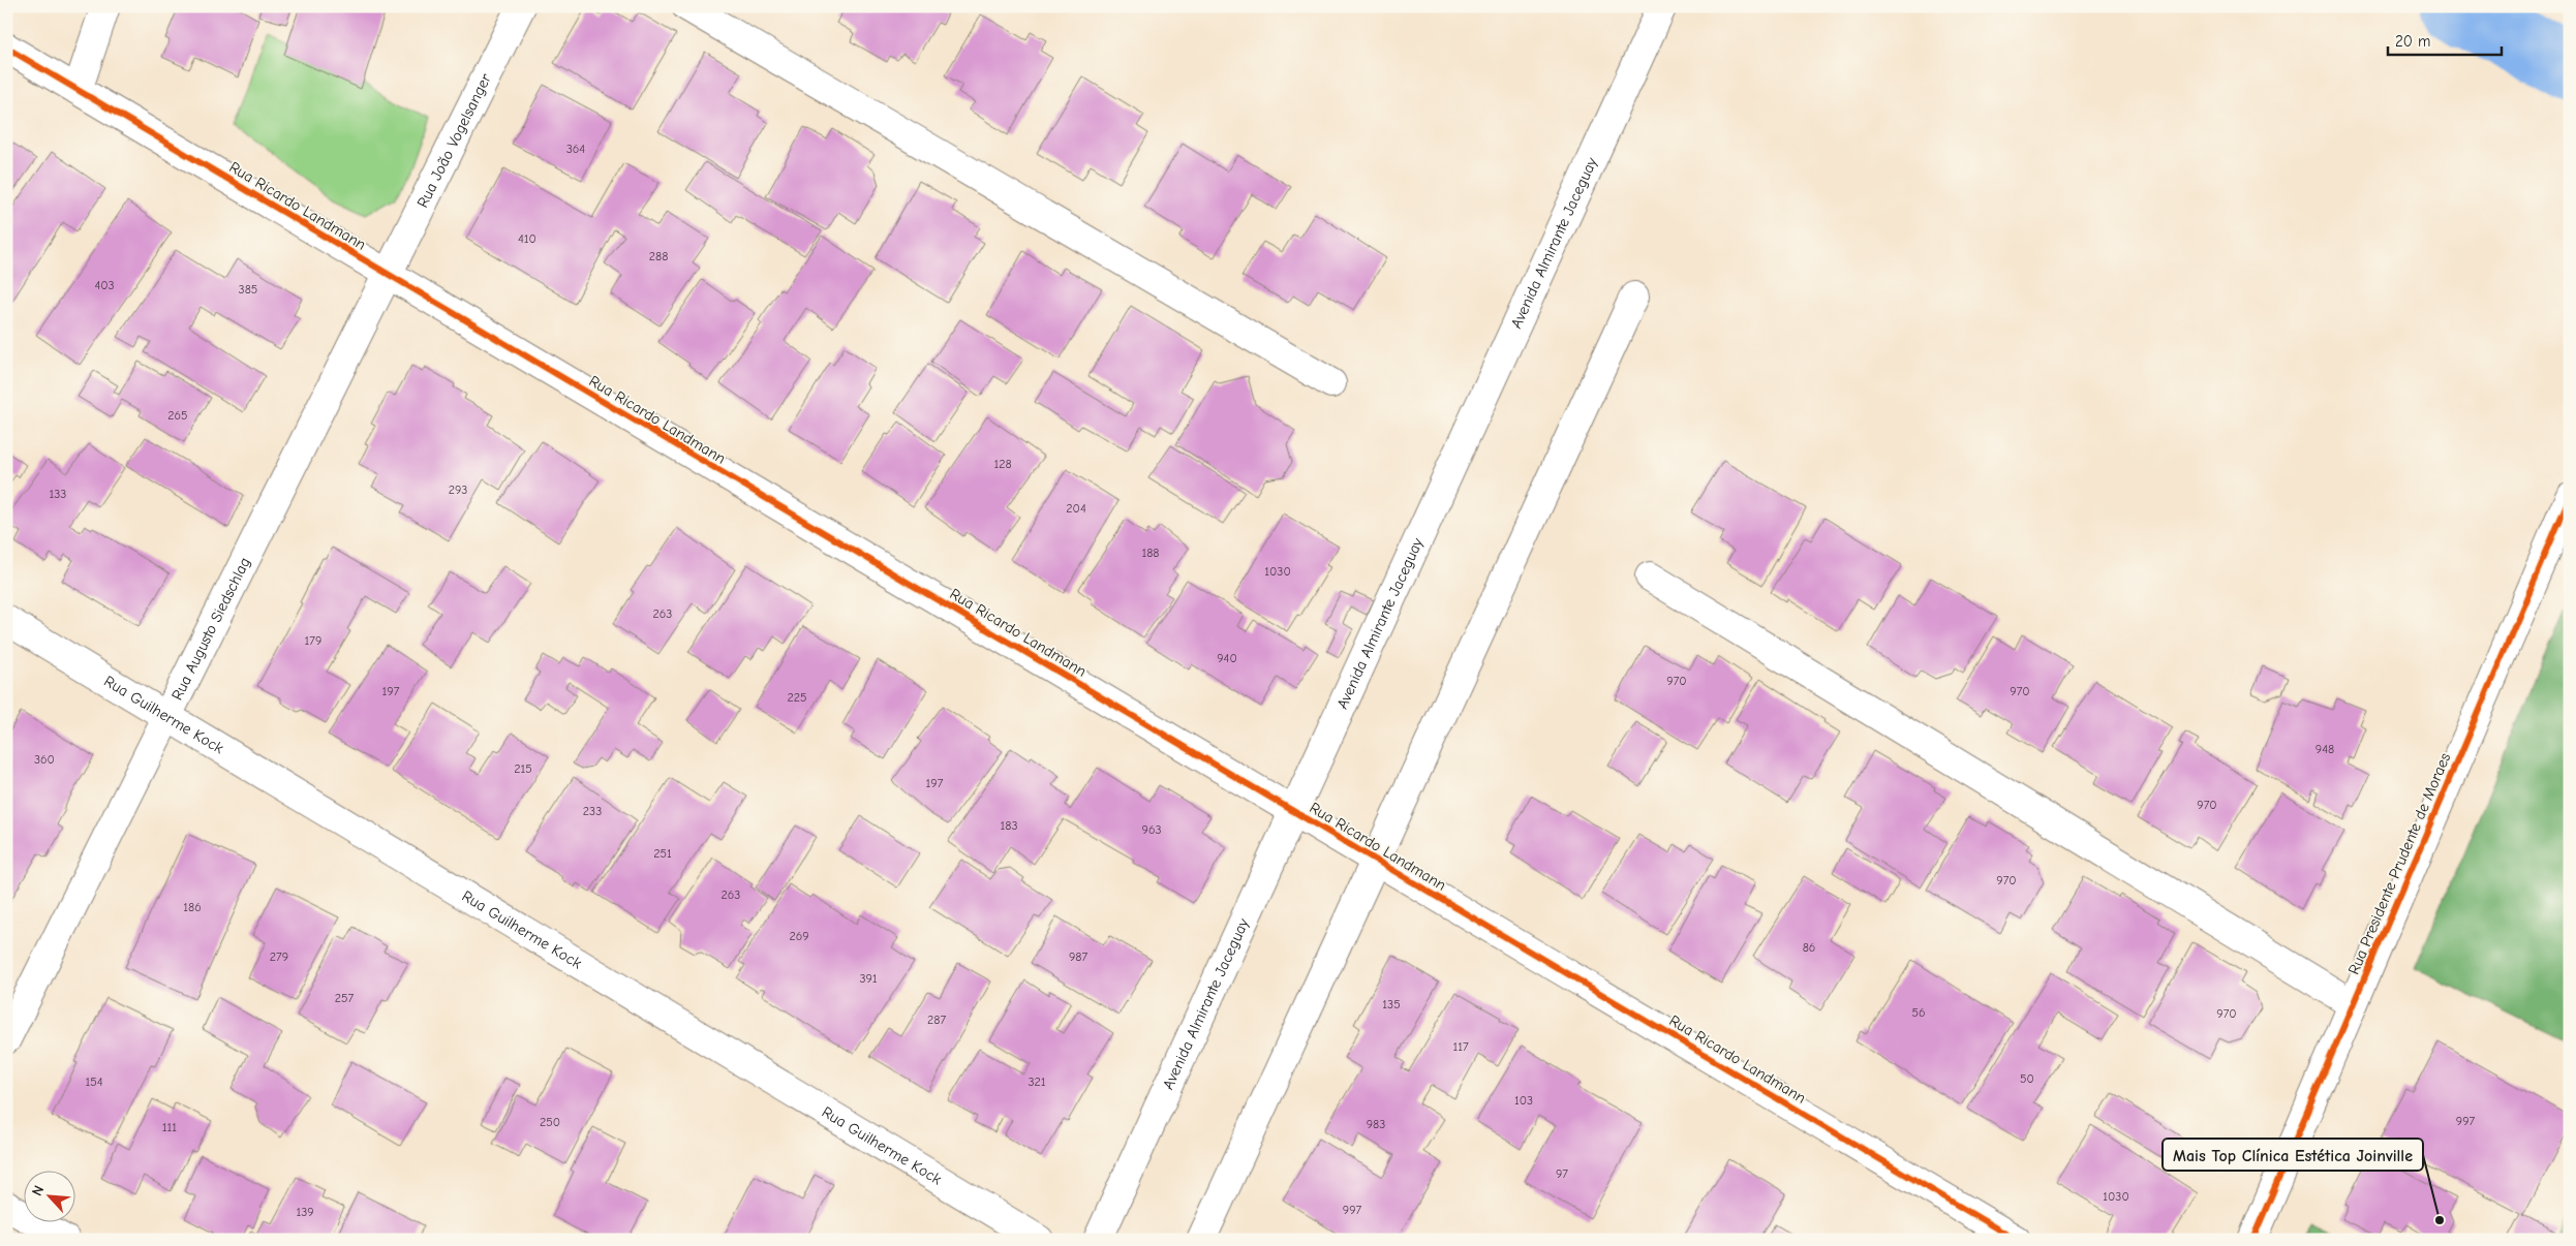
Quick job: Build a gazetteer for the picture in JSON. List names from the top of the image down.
{
  "streets": {
    "street": [
      "Rua João Vogelsanger",
      "Rua Ricardo Landmann",
      "Avenida Almirante Jaceguay",
      "Rua Augusto Siedschlag",
      "Rua Guilherme Kock",
      "Rua Presidente Prudente de Moraes"
    ]
  },
  "crossings": [
    ["Rua João Vogelsanger", "Rua Ricardo Landmann"],
    ["Rua João Vogelsanger", "Rua Augusto Siedschlag"],
    ["Rua Ricardo Landmann", "Avenida Almirante Jaceguay"],
    ["Rua Ricardo Landmann", "Rua Augusto Siedschlag"],
    ["Rua Augusto Siedschlag", "Rua Guilherme Kock"]
  ],
  "places": ["Mais Top Clínica Estética Joinville"],
  "house_numbers": [
    "364",
    "410",
    "288",
    "403",
    "385",
    "265",
    "128",
    "293",
    "133",
    "204",
    "188",
    "1030",
    "263",
    "179",
    "940",
    "970",
    "197",
    "970",
    "225",
    "948",
    "360",
    "215",
    "197",
    "970",
    "233",
    "183",
    "963",
    "251",
    "970",
    "263",
    "186",
    "269",
    "86",
    "279",
    "987",
    "391",
    "257",
    "135",
    "56",
    "970",
    "287",
    "117",
    "50",
    "154",
    "321",
    "103",
    "997",
    "250",
    "983",
    "111",
    "97",
    "1030",
    "997",
    "139"
  ],
  "scale_bar": "20 m",
  "north": "top left"
}
